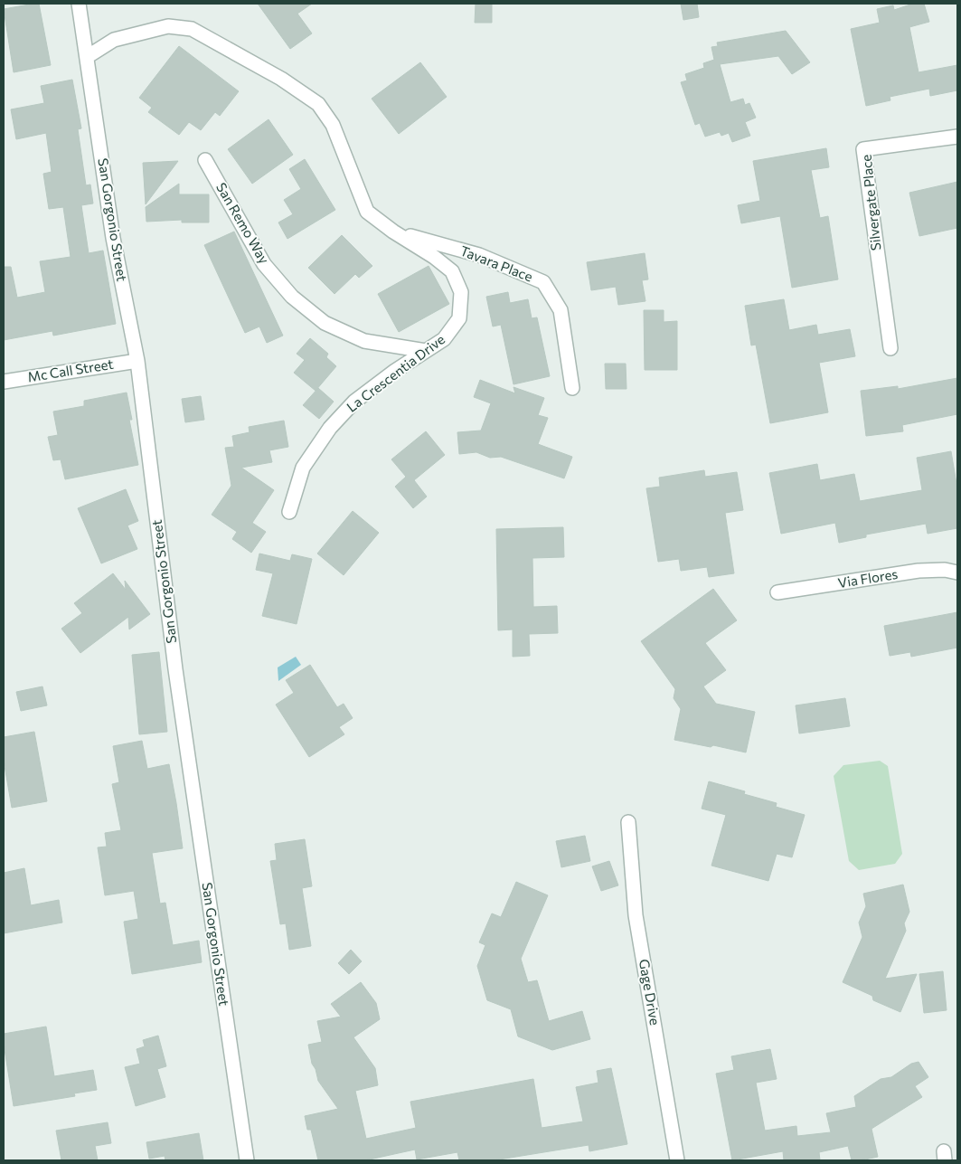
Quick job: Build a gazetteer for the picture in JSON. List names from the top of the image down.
{
  "streets": {
    "street": [
      "Silvergate Place",
      "San Gorgonio Street",
      "San Remo Way",
      "Tavara Place",
      "Mc Call Street",
      "La Crescentia Drive",
      "Via Flores",
      "Gage Drive"
    ]
  },
  "crossings": [
    ["San Gorgonio Street", "Mc Call Street"],
    ["San Gorgonio Street", "La Crescentia Drive"],
    ["San Remo Way", "La Crescentia Drive"],
    ["Tavara Place", "La Crescentia Drive"]
  ]
}
